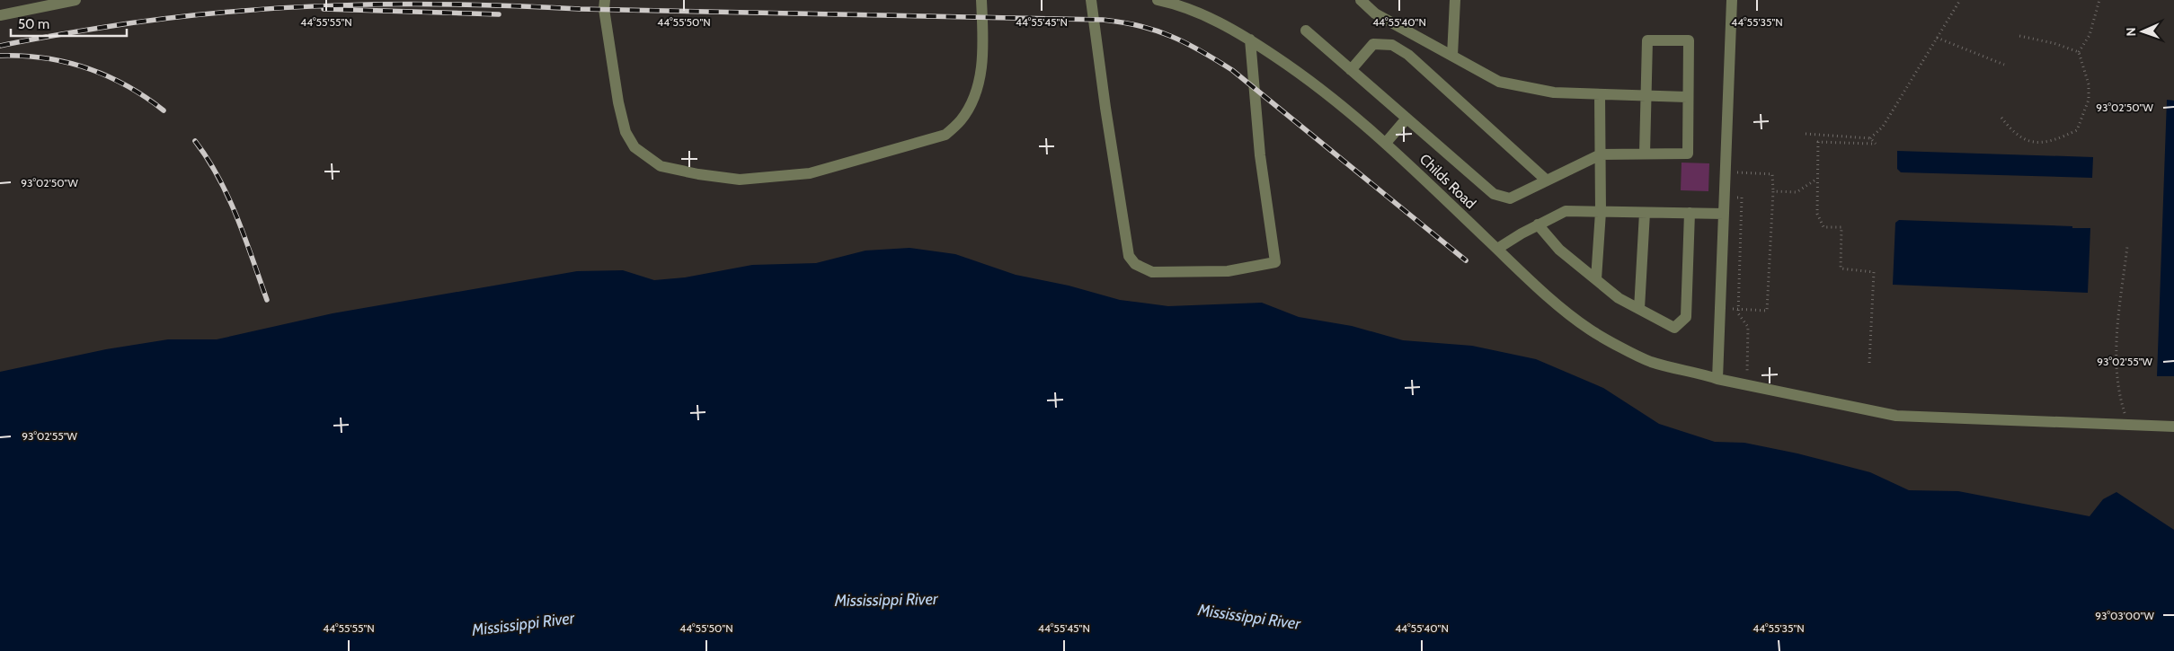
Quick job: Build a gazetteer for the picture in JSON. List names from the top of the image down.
{
  "streets": {
    "street": ["Childs Road"]
  },
  "water": ["Mississippi River"],
  "scale_bar": "50 m",
  "north": "left",
  "coordinates": [
    "44°55'55\"N",
    "44°55'50\"N",
    "44°55'45\"N",
    "44°55'40\"N",
    "44°55'35\"N",
    "93°02'50\"W",
    "93°02'55\"W",
    "93°03'00\"W"
  ]
}
